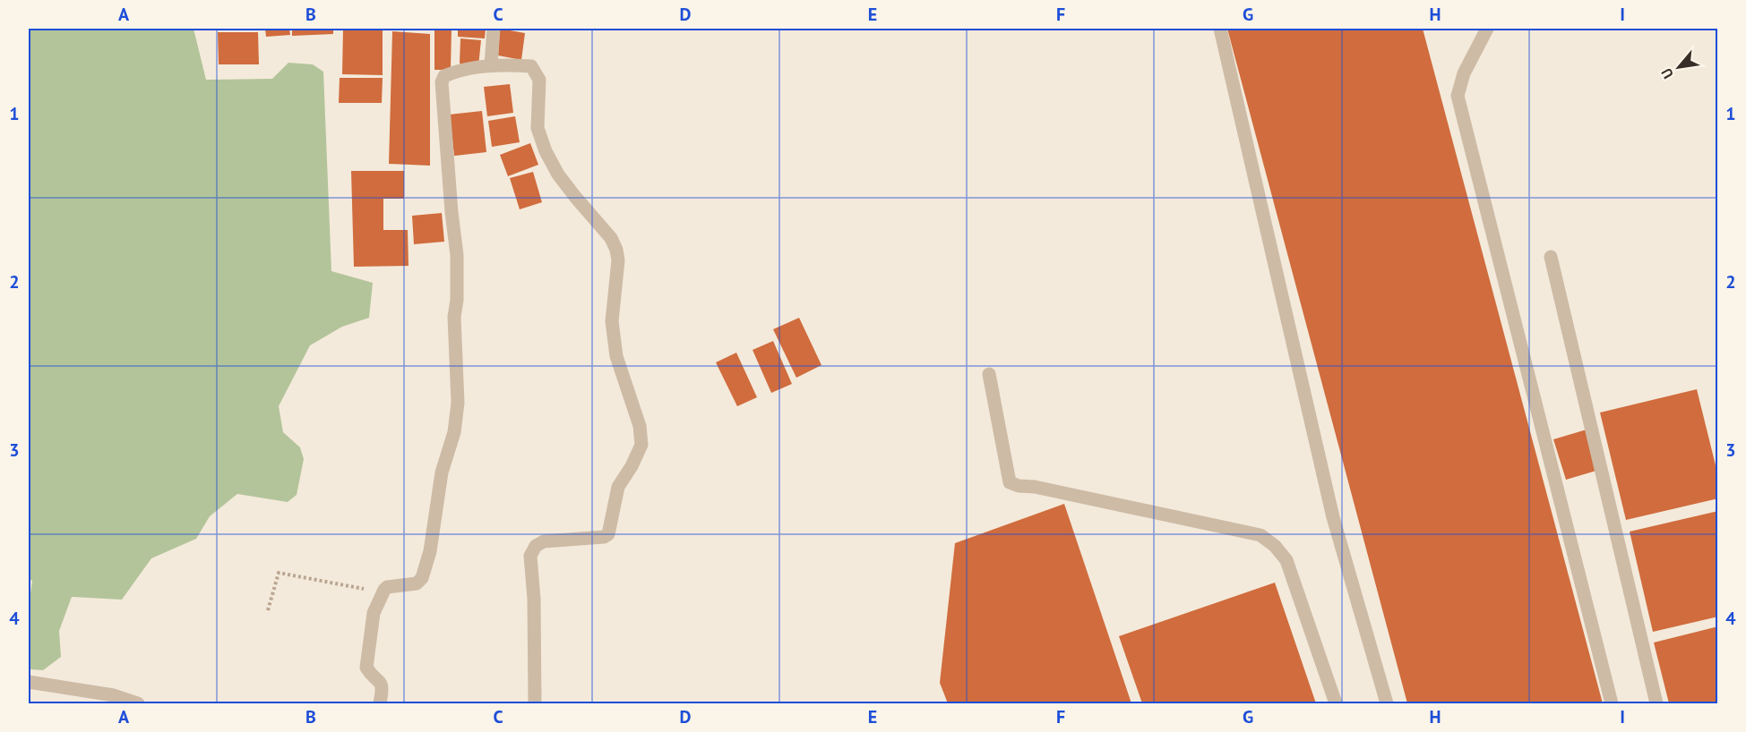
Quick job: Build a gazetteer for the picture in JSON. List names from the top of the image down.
{
  "north": "bottom left",
  "grid": {
    "columns": [
      "A",
      "B",
      "C",
      "D",
      "E",
      "F",
      "G",
      "H",
      "I"
    ],
    "rows": [
      "1",
      "2",
      "3",
      "4"
    ]
  }
}
